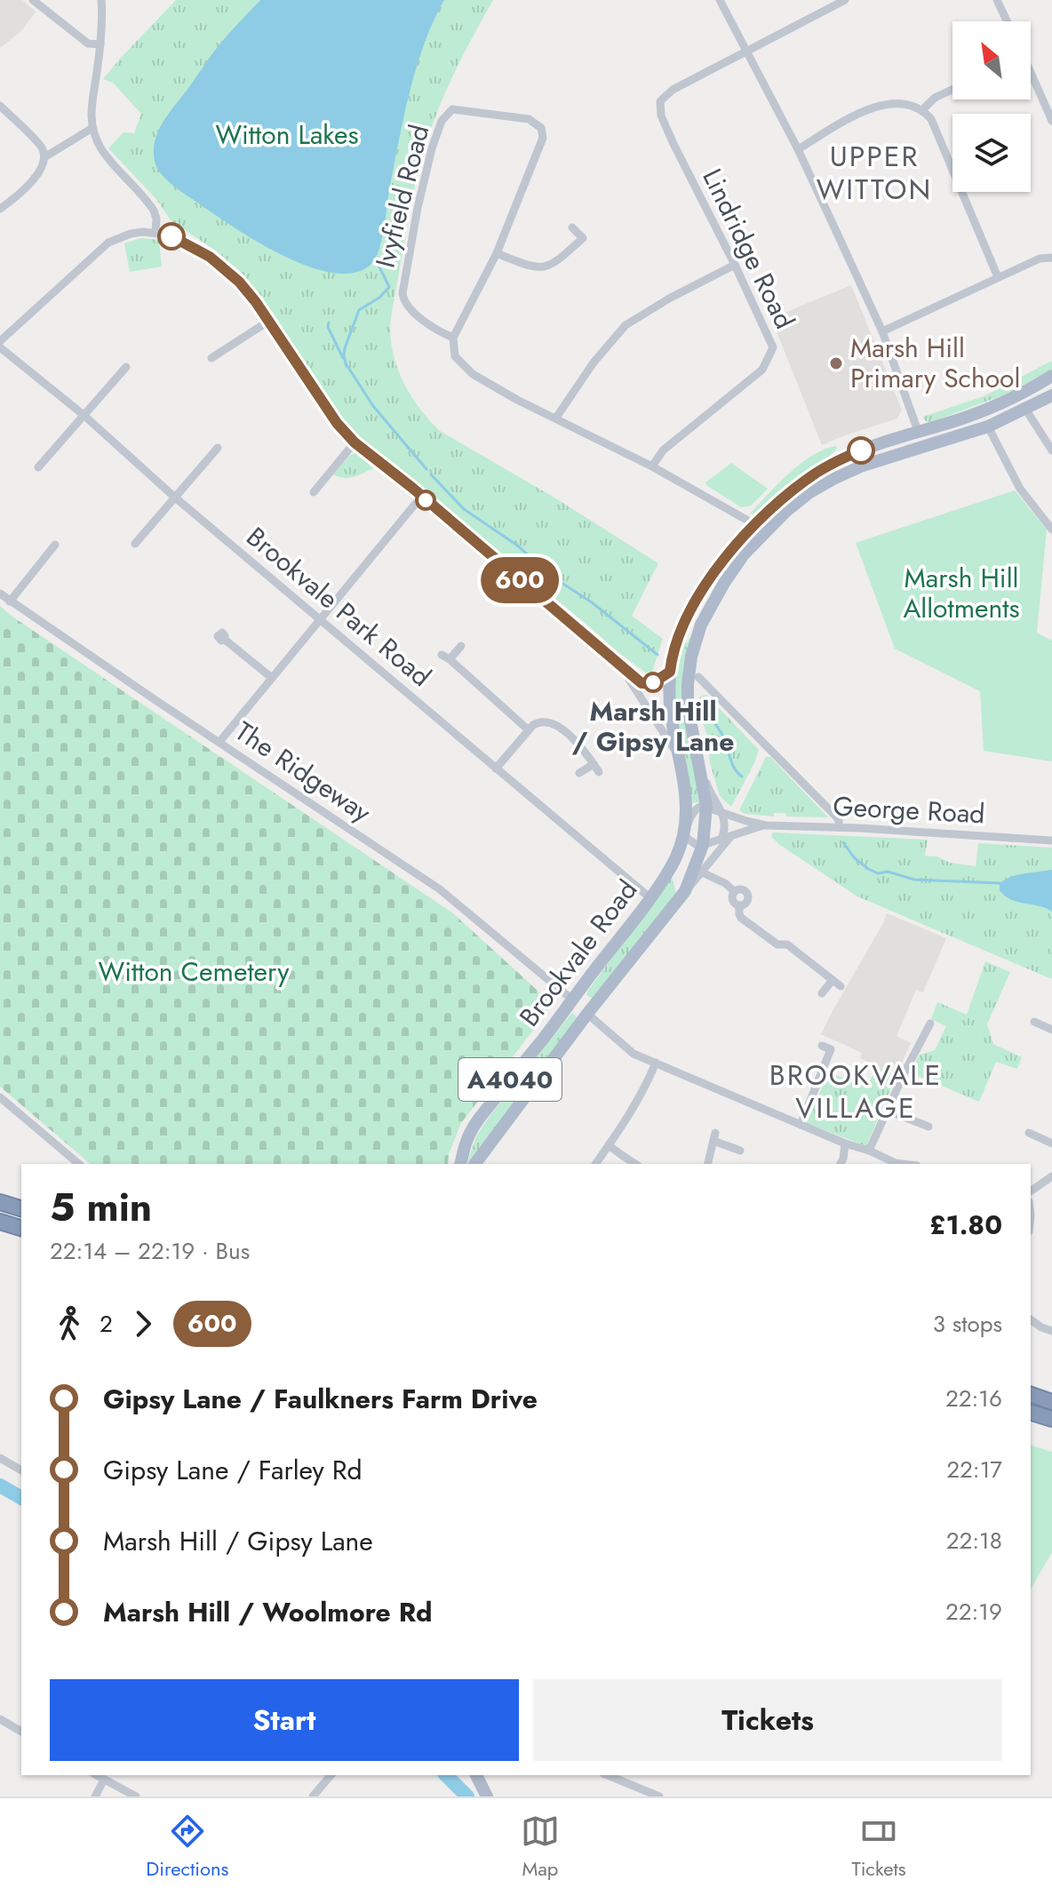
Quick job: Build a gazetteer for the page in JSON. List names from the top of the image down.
{
  "streets": {
    "main road": ["Brookvale Road", "A4040"],
    "street": [
      "Ivyfield Road",
      "Lindridge Road",
      "Brookvale Park Road",
      "The Ridgeway",
      "George Road"
    ]
  },
  "crossings": [
    ["Brookvale Park Road", "Brookvale Road"],
    ["The Ridgeway", "Brookvale Road"],
    ["George Road", "Brookvale Road"],
    ["George Road", "A4040"],
    ["Brookvale Road", "A4040"]
  ],
  "districts": ["UPPER WITTON", "BROOKVALE VILLAGE"],
  "parks": ["Witton Lakes", "Marsh Hill Allotments", "Witton Cemetery"],
  "places": ["Marsh Hill Primary School", "Marsh Hill / Gipsy Lane"],
  "lines": ["bus line 600"],
  "north": "top left",
  "page": {
    "on_map": "600",
    "heading": ["5 min", "22:14 – 22:19 · Bus", "£1.80"],
    "legs": ["2", "600", "3 stops"],
    "list": [
      {
        "name": "Gipsy Lane / Faulkners Farm Drive",
        "value": "22:16"
      },
      {
        "name": "Gipsy Lane / Farley Rd",
        "value": "22:17"
      },
      {
        "name": "Marsh Hill / Gipsy Lane",
        "value": "22:18"
      },
      {
        "name": "Marsh Hill / Woolmore Rd",
        "value": "22:19"
      }
    ],
    "buttons": ["Start", "Tickets"],
    "tabs": ["Directions", "Map", "Tickets"]
  }
}
